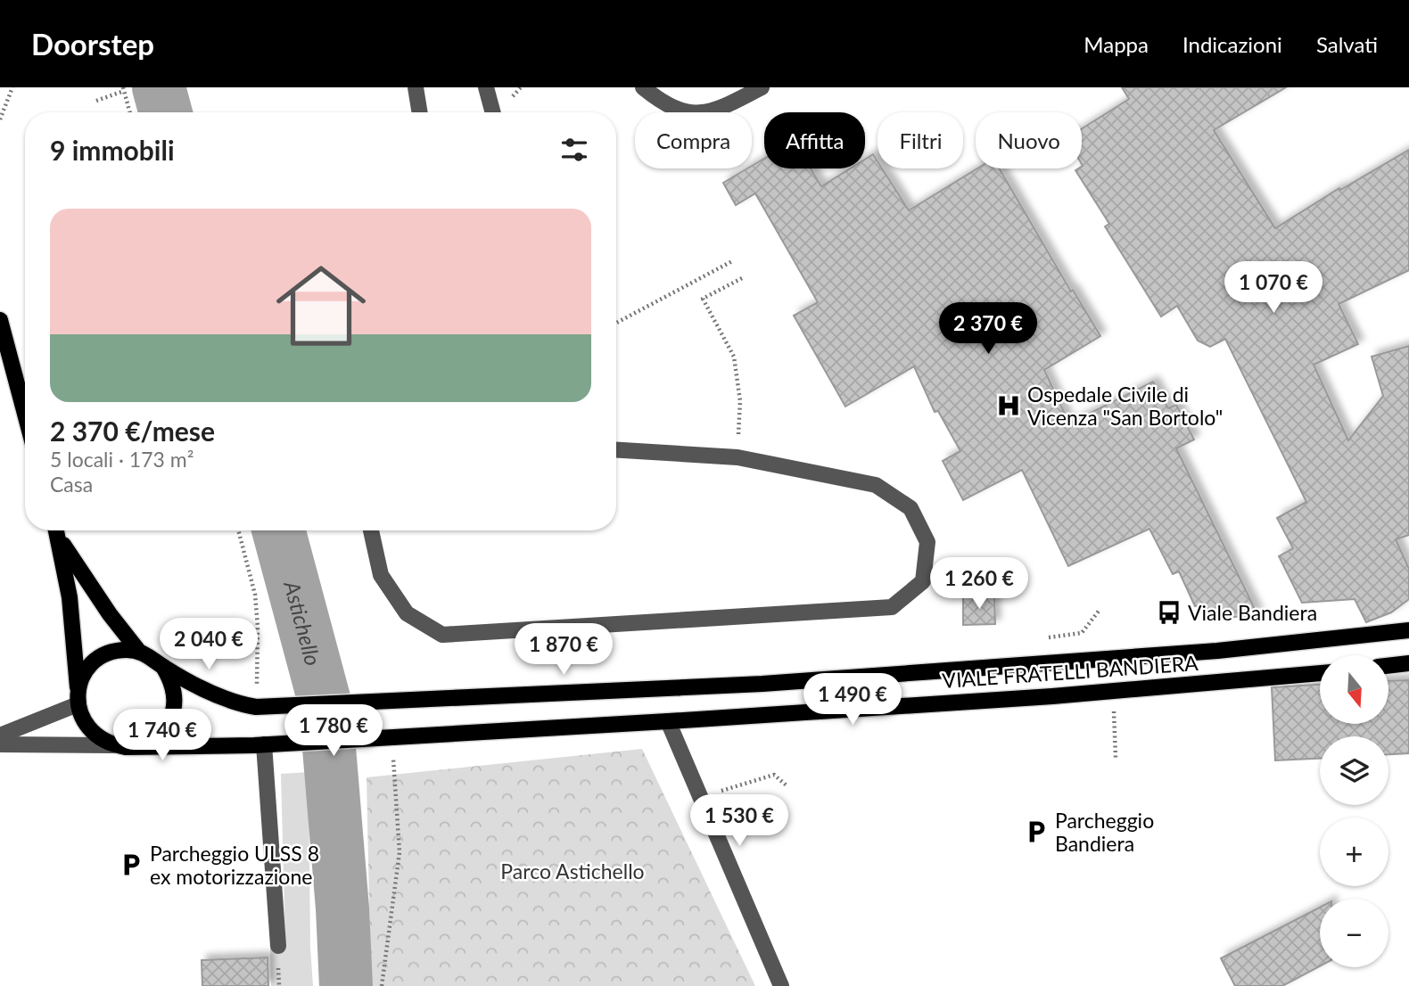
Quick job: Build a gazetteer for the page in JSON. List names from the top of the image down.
{
  "streets": {
    "main road": ["VIALE FRATELLI BANDIERA"]
  },
  "water": ["Astichello"],
  "parks": ["Parco Astichello"],
  "places": {
    "hospital": ["Ospedale Civile di Vicenza \"San Bortolo\""],
    "bus stop": ["Viale Bandiera"],
    "parking": ["Parcheggio Bandiera", "Parcheggio ULSS 8 ex motorizzazione"]
  },
  "north": "bottom",
  "page": {
    "header": "Doorstep",
    "nav": ["Mappa", "Indicazioni", "Salvati"],
    "chip": [
      "Compra",
      "Affitta",
      "Filtri",
      "Nuovo"
    ],
    "heading": "9 immobili",
    "list": [
      {
        "name": "2 370 €/mese",
        "note": "5 locali · 173 m² · Casa"
      }
    ],
    "price": [
      "1 070 €",
      "2 370 €",
      "1 260 €",
      "2 040 €",
      "1 870 €",
      "1 490 €",
      "1 780 €",
      "1 740 €",
      "1 530 €"
    ],
    "map_buttons": ["+", "−"]
  }
}
